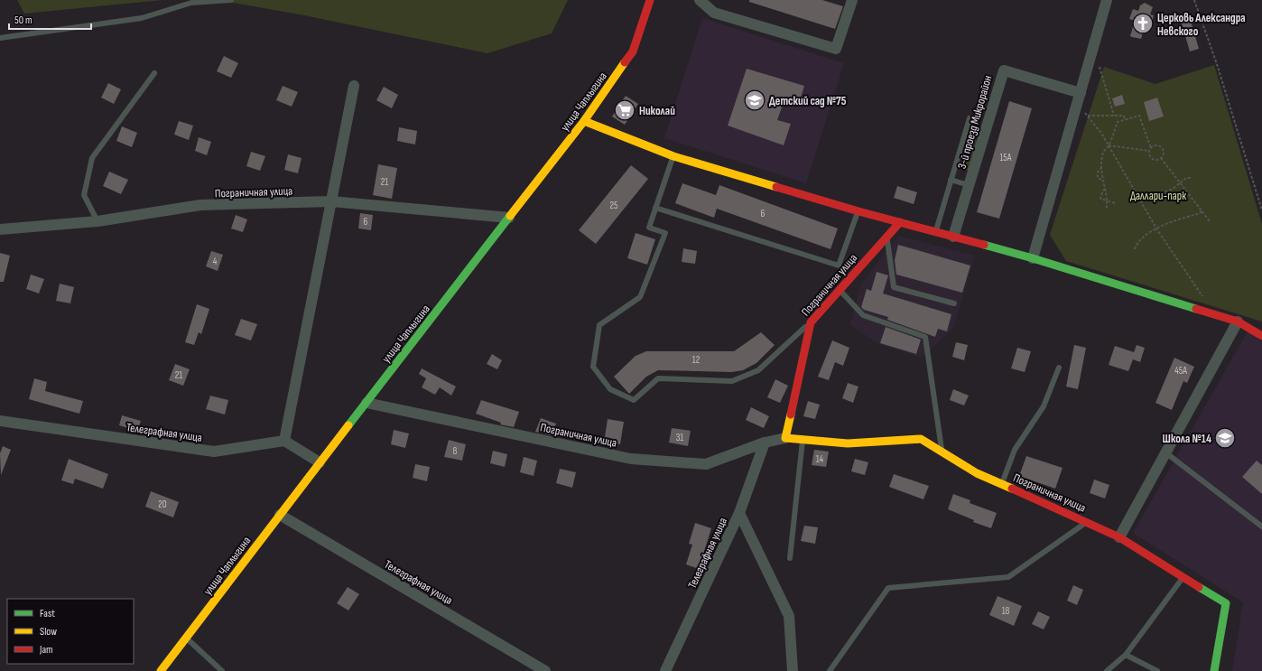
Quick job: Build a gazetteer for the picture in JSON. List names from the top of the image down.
{
  "streets": {
    "street": [
      "улица Чаплыгина",
      "3-й проезд Микрорайон",
      "Пограничная улица",
      "Телеграфная улица"
    ]
  },
  "crossings": [
    ["улица Чаплыгина", "Пограничная улица"],
    ["улица Чаплыгина", "Телеграфная улица"],
    ["Пограничная улица", "Телеграфная улица"]
  ],
  "parks": ["Даллари-парк"],
  "places": {
    "church": ["Церковь Александра Невского"],
    "school or university": ["Детский сад №75", "Школа №14"],
    "supermarket": ["Николай"]
  },
  "house_numbers": [
    "15А",
    "21",
    "25",
    "6",
    "6",
    "4",
    "12",
    "45А",
    "21",
    "31",
    "8",
    "14",
    "20",
    "18"
  ],
  "legend": ["Fast", "Slow", "Jam"],
  "scale_bar": "50 m"
}
